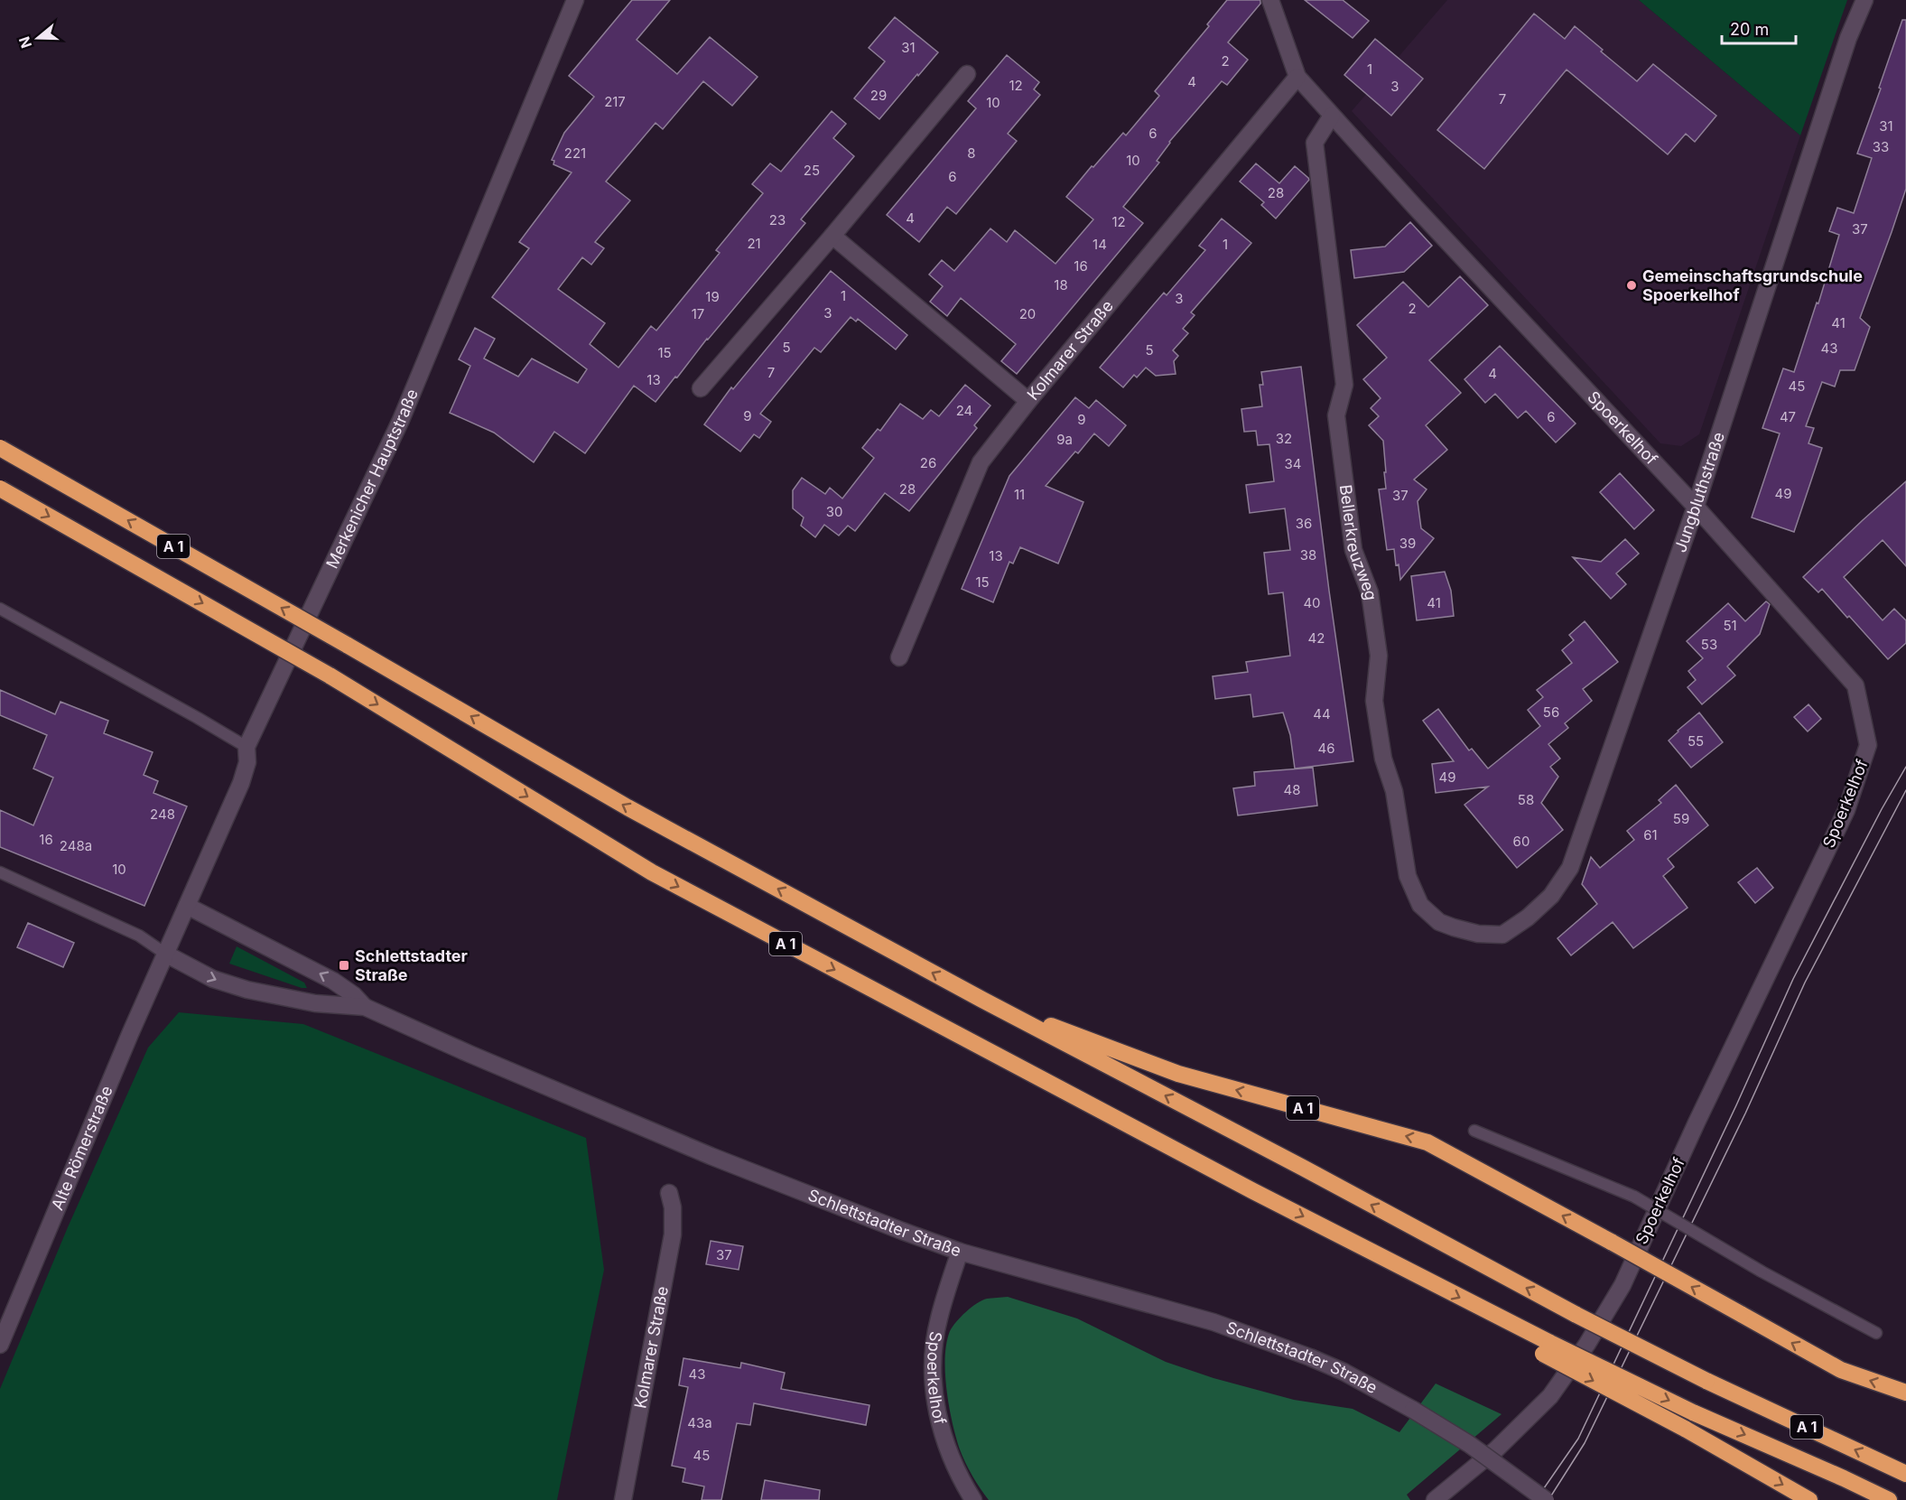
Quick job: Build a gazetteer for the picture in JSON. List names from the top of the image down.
{
  "streets": {
    "highway": ["A 1"],
    "street": [
      "Kolmarer Straße",
      "Spoerkelhof",
      "Merkenicher Hauptstraße",
      "Jungbluthstraße",
      "Bellerkreuzweg",
      "Alte Römerstraße",
      "Schlettstadter Straße"
    ]
  },
  "crossings": [
    ["Kolmarer Straße", "Spoerkelhof"],
    ["Spoerkelhof", "Jungbluthstraße"],
    ["Spoerkelhof", "Bellerkreuzweg"],
    ["Spoerkelhof", "Schlettstadter Straße"],
    ["Merkenicher Hauptstraße", "Alte Römerstraße"],
    ["Merkenicher Hauptstraße", "Schlettstadter Straße"],
    ["Jungbluthstraße", "Bellerkreuzweg"],
    ["Alte Römerstraße", "Schlettstadter Straße"]
  ],
  "places": {
    "other": ["Gemeinschaftsgrundschule Spoerkelhof"],
    "transit": ["Schlettstadter Straße"]
  },
  "house_numbers": [
    "31",
    "2",
    "1",
    "4",
    "12",
    "3",
    "29",
    "7",
    "217",
    "10",
    "31",
    "6",
    "33",
    "221",
    "8",
    "10",
    "25",
    "6",
    "28",
    "4",
    "23",
    "12",
    "37",
    "21",
    "14",
    "1",
    "16",
    "18",
    "1",
    "19",
    "3",
    "2",
    "3",
    "17",
    "20",
    "41",
    "5",
    "43",
    "5",
    "15",
    "7",
    "4",
    "13",
    "45",
    "24",
    "9",
    "6",
    "47",
    "9",
    "32",
    "9a",
    "26",
    "34",
    "28",
    "49",
    "11",
    "37",
    "30",
    "36",
    "39",
    "38",
    "13",
    "15",
    "40",
    "41",
    "51",
    "42",
    "53",
    "56",
    "44",
    "55",
    "46",
    "49",
    "48",
    "58",
    "248",
    "59",
    "61",
    "16",
    "60",
    "248a",
    "10",
    "37",
    "43",
    "43a",
    "45"
  ],
  "scale_bar": "20 m",
  "north": "left"
}
